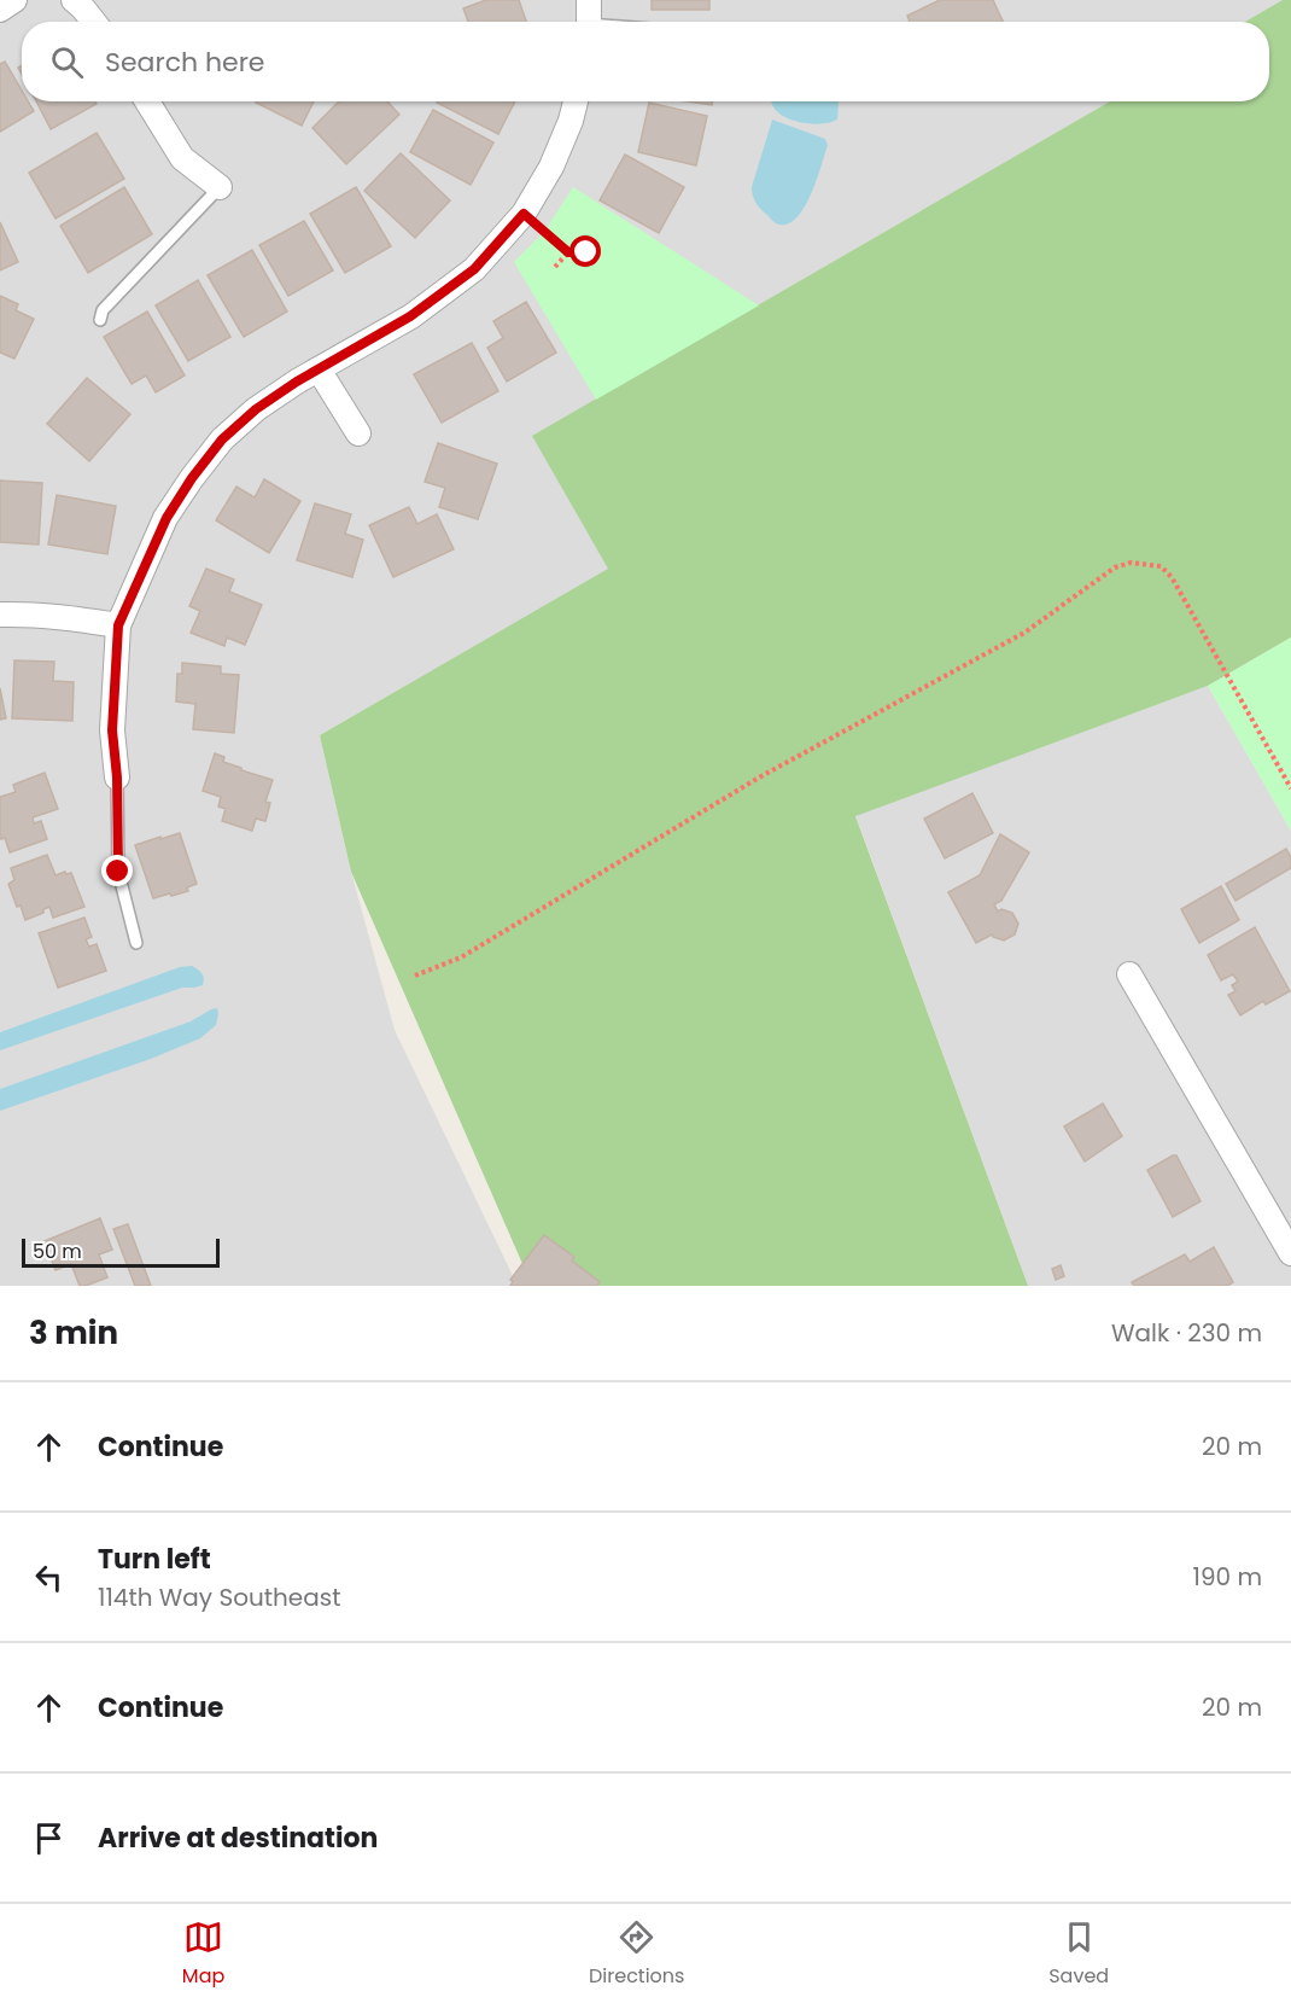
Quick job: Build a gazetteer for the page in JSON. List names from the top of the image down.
{
  "scale_bar": "50 m",
  "page": {
    "search": "Search here",
    "scale": "50 m",
    "heading": ["3 min", "Walk · 230 m"],
    "list": [
      ["Continue", "20 m"],
      ["Turn left", "114th Way Southeast", "190 m"],
      ["Continue", "20 m"],
      "Arrive at destination"
    ],
    "nav": ["Map", "Directions", "Saved"]
  }
}
